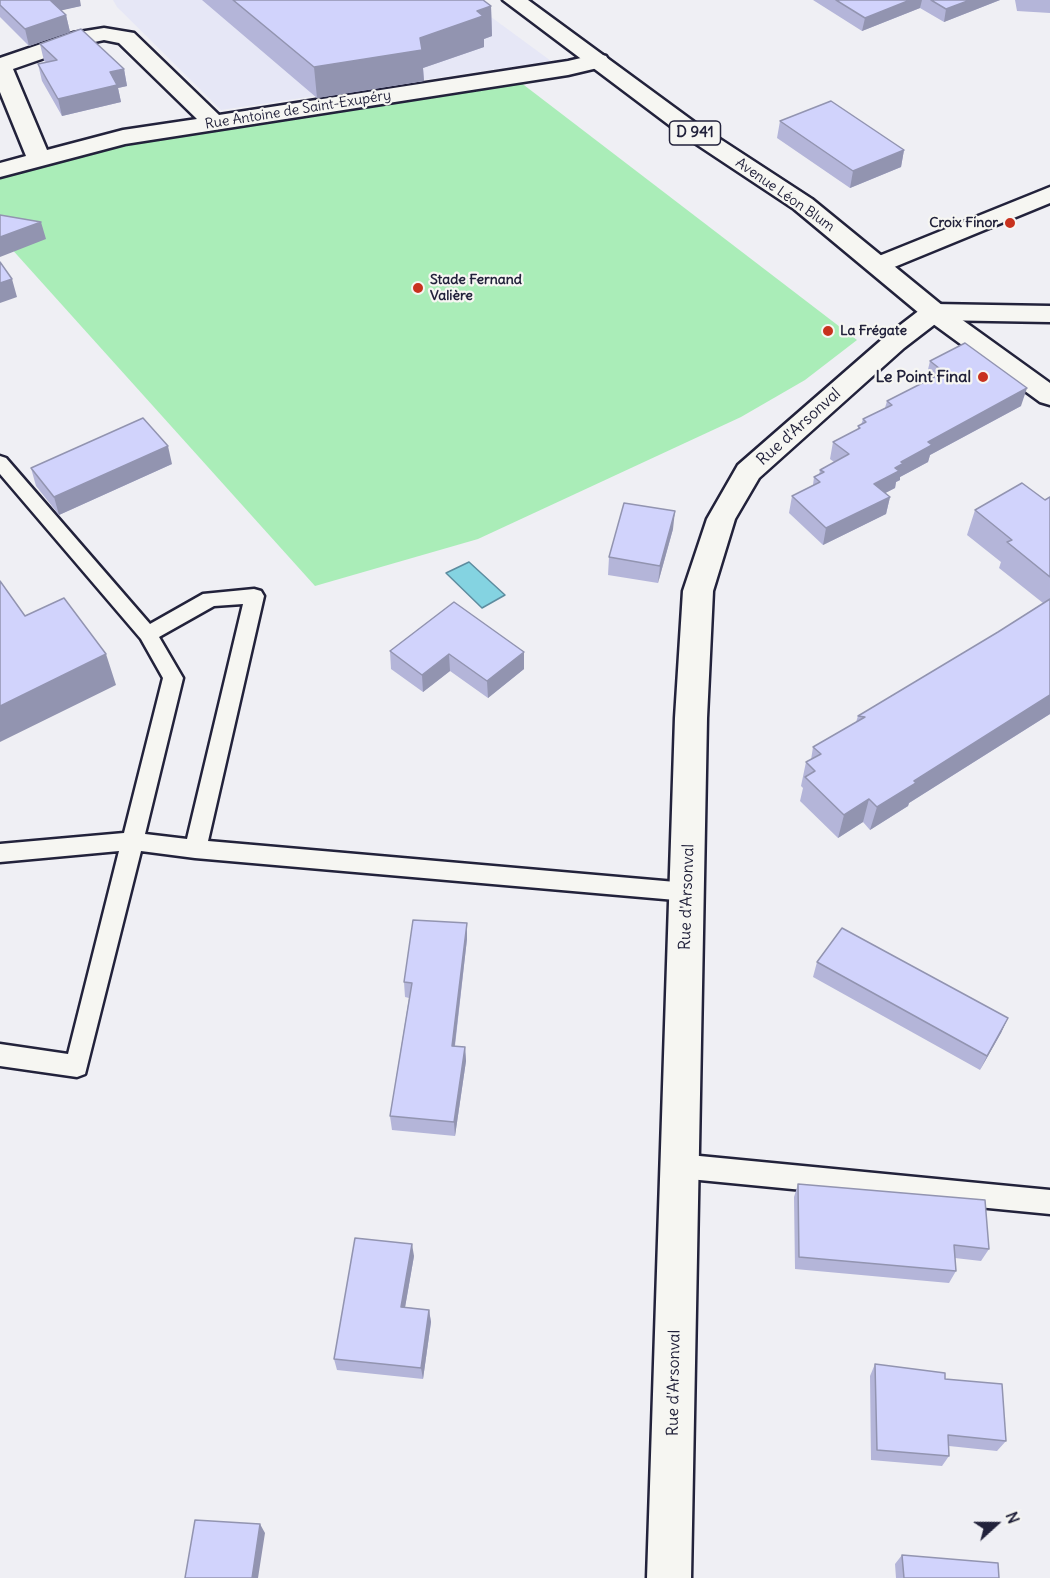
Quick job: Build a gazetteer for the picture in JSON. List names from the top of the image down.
{
  "streets": {
    "street": [
      "Rue Antoine de Saint-Exupéry",
      "D 941",
      "Avenue Léon Blum",
      "Rue d'Arsonval"
    ]
  },
  "crossings": [
    ["Rue Antoine de Saint-Exupéry", "Avenue Léon Blum"],
    ["D 941", "Avenue Léon Blum"],
    ["D 941", "Rue d'Arsonval"],
    ["Avenue Léon Blum", "Rue d'Arsonval"]
  ],
  "places": [
    "Croix Finor",
    "Stade Fernand Valière",
    "La Frégate",
    "Le Point Final"
  ],
  "north": "right"
}
